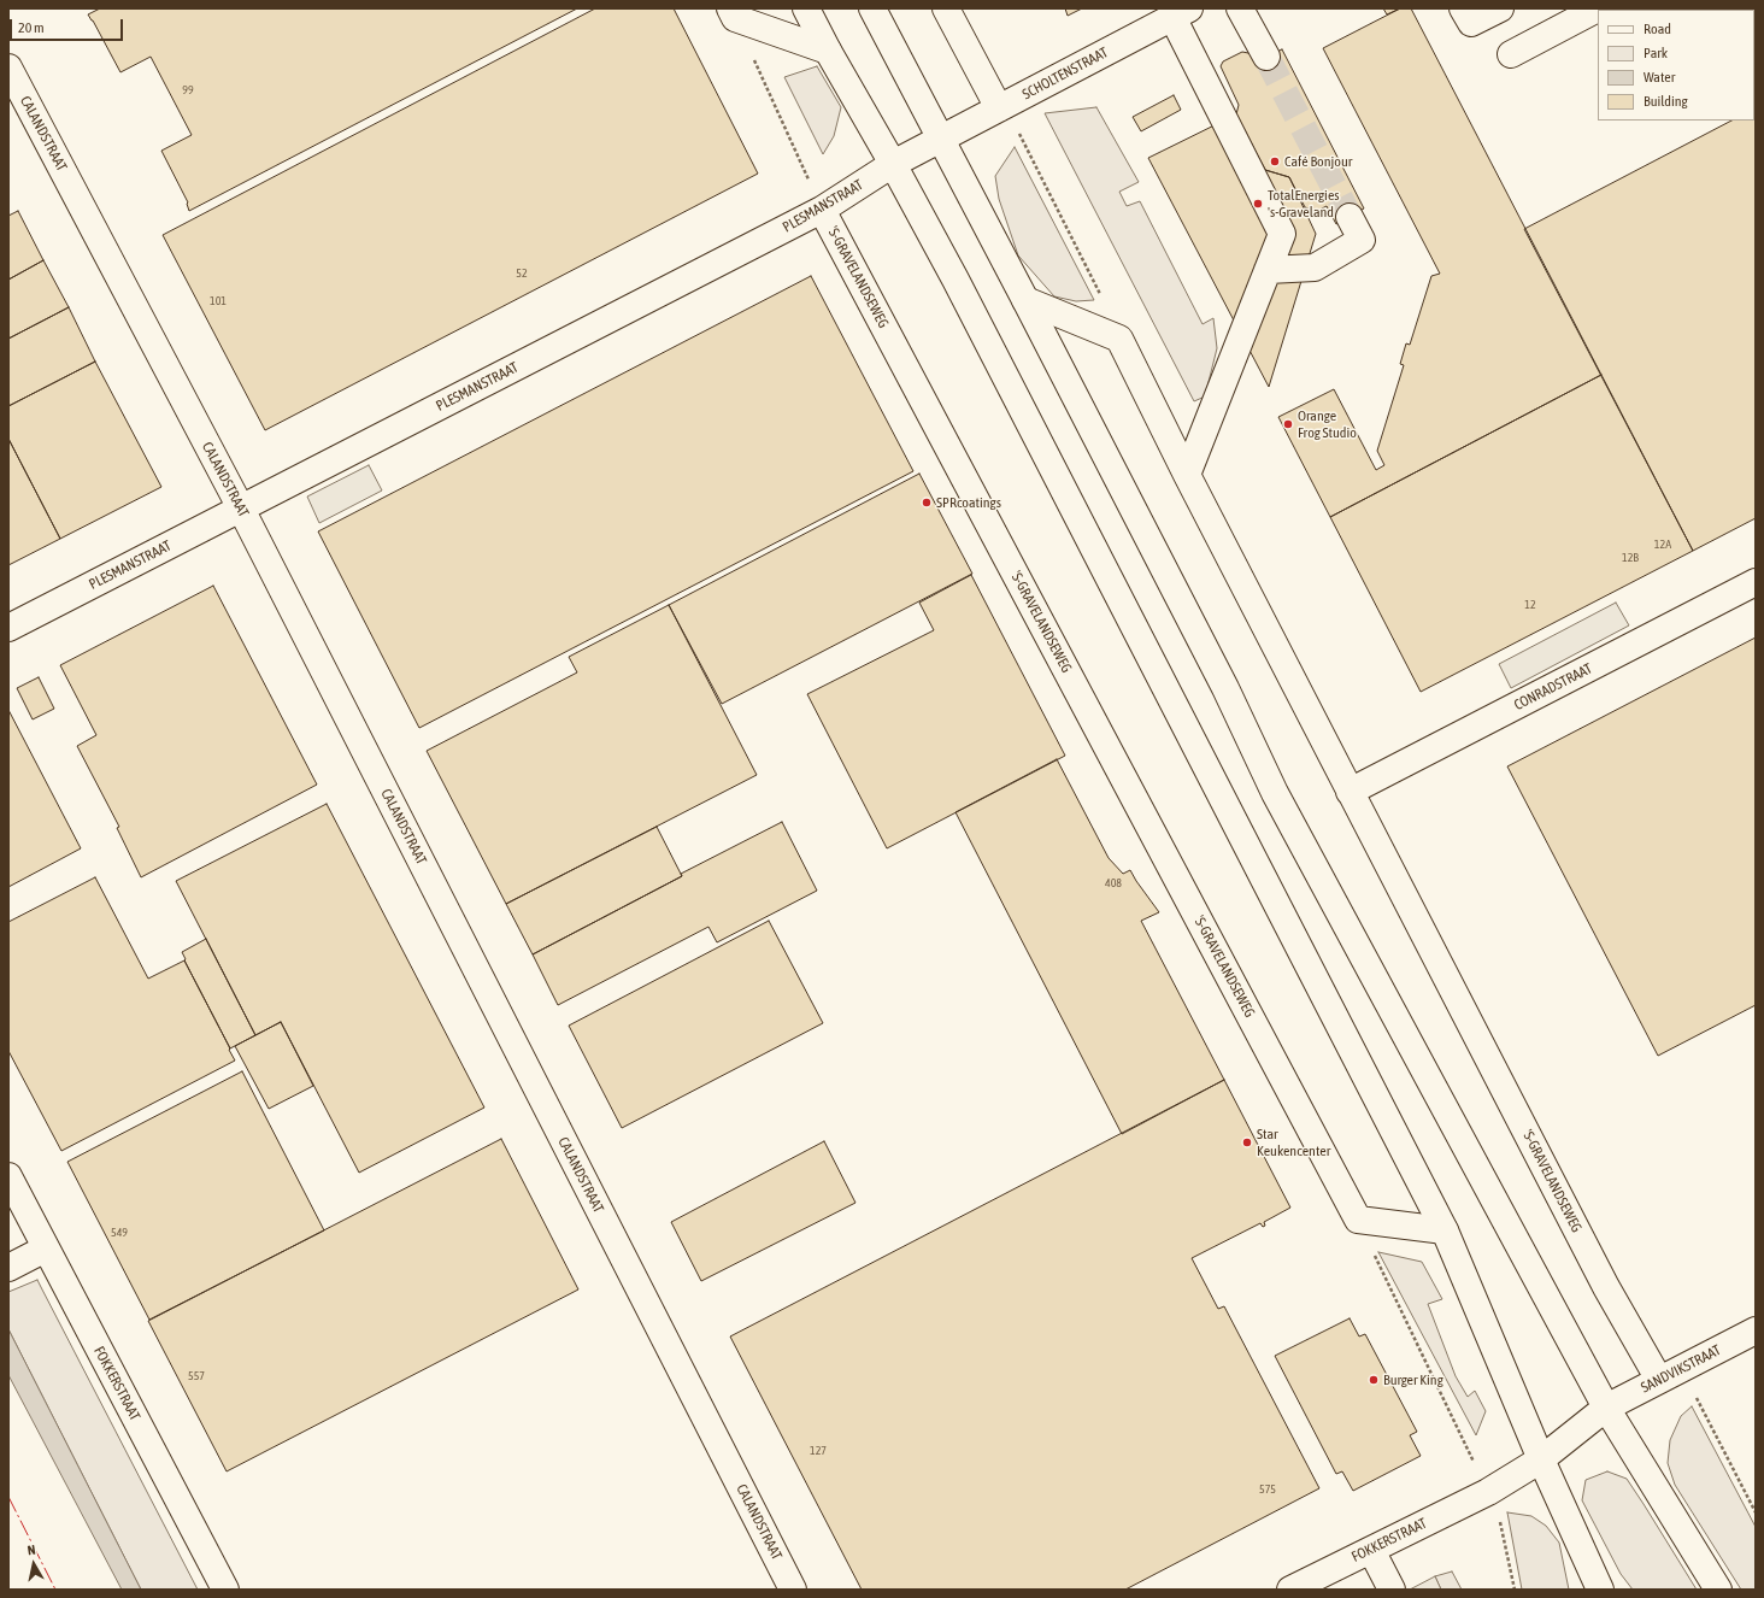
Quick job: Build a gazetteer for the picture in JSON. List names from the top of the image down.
{
  "streets": {
    "street": [
      "SCHOLTENSTRAAT",
      "CALANDSTRAAT",
      "PLESMANSTRAAT",
      "'S-GRAVELANDSEWEG",
      "CONRADSTRAAT",
      "SANDVIKSTRAAT",
      "FOKKERSTRAAT"
    ]
  },
  "crossings": [
    ["SCHOLTENSTRAAT", "PLESMANSTRAAT"],
    ["CALANDSTRAAT", "PLESMANSTRAAT"],
    ["PLESMANSTRAAT", "'S-GRAVELANDSEWEG"],
    ["'S-GRAVELANDSEWEG", "CONRADSTRAAT"],
    ["'S-GRAVELANDSEWEG", "SANDVIKSTRAAT"]
  ],
  "places": [
    "Café Bonjour",
    "TotalEnergies 's-Graveland",
    "Orange Frog Studio",
    "SPRcoatings",
    "Star Keukencenter",
    "Burger King"
  ],
  "house_numbers": [
    "99",
    "52",
    "101",
    "12A",
    "12B",
    "12",
    "408",
    "549",
    "557",
    "127",
    "575"
  ],
  "legend": [
    "Road",
    "Park",
    "Water",
    "Building"
  ],
  "scale_bar": "20 m",
  "north": "top"
}
